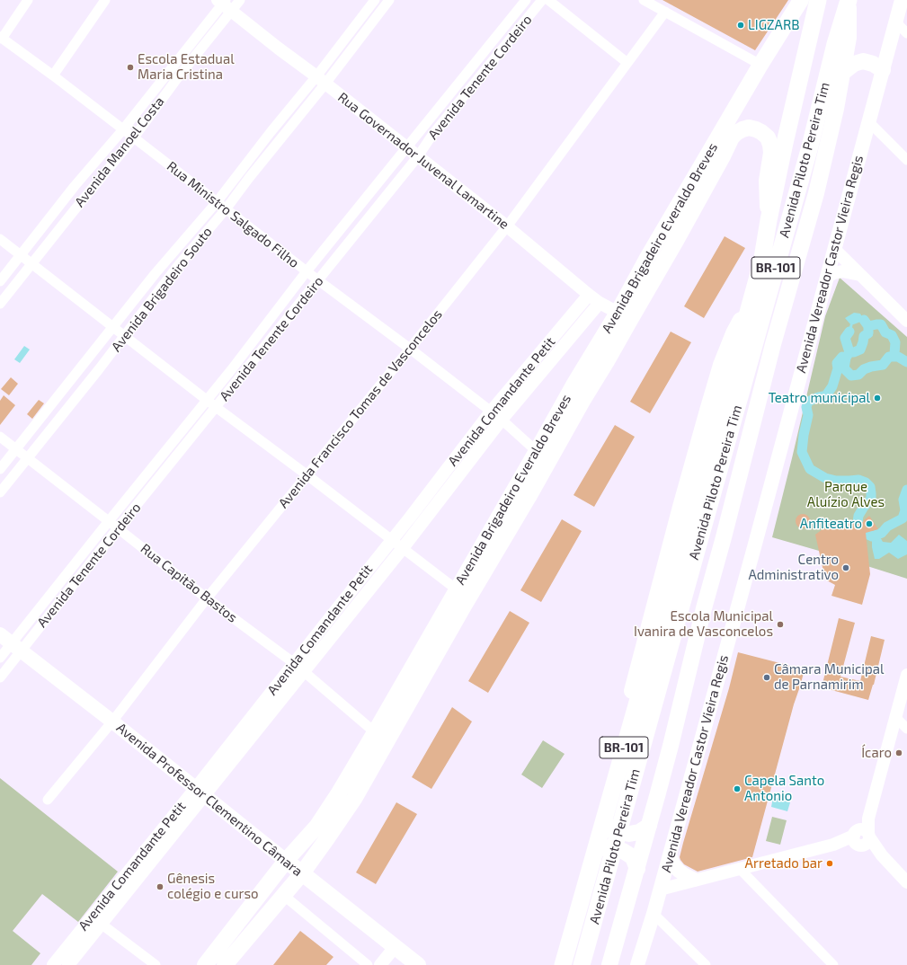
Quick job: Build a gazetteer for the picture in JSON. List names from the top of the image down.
{
  "streets": {
    "highway": ["Avenida Piloto Pereira Tim", "BR-101"],
    "main road": ["Avenida Brigadeiro Everaldo Breves", "Avenida Vereador Castor Vieira Regis", "Avenida Professor Clementino Câmara"],
    "street": [
      "Avenida Tenente Cordeiro",
      "Avenida Manoel Costa",
      "Rua Governador Juvenal Lamartine",
      "Rua Ministro Salgado Filho",
      "Avenida Brigadeiro Souto",
      "Avenida Comandante Petit",
      "Avenida Francisco Tomas de Vasconcelos",
      "Rua Capitão Bastos"
    ]
  },
  "crossings": [
    ["Avenida Tenente Cordeiro", "Rua Governador Juvenal Lamartine"],
    ["Avenida Tenente Cordeiro", "Rua Ministro Salgado Filho"],
    ["Avenida Tenente Cordeiro", "Rua Capitão Bastos"],
    ["Avenida Tenente Cordeiro", "Avenida Professor Clementino Câmara"],
    ["Avenida Manoel Costa", "Rua Governador Juvenal Lamartine"],
    ["Avenida Manoel Costa", "Rua Ministro Salgado Filho"],
    ["Avenida Piloto Pereira Tim", "Avenida Brigadeiro Everaldo Breves"],
    ["Rua Governador Juvenal Lamartine", "Avenida Brigadeiro Everaldo Breves"],
    ["Rua Governador Juvenal Lamartine", "Avenida Brigadeiro Souto"],
    ["Rua Governador Juvenal Lamartine", "Avenida Comandante Petit"],
    ["Rua Governador Juvenal Lamartine", "Avenida Francisco Tomas de Vasconcelos"],
    ["Rua Ministro Salgado Filho", "Avenida Brigadeiro Everaldo Breves"],
    ["Rua Ministro Salgado Filho", "Avenida Brigadeiro Souto"],
    ["Rua Ministro Salgado Filho", "Avenida Comandante Petit"],
    ["Rua Ministro Salgado Filho", "Avenida Francisco Tomas de Vasconcelos"],
    ["Avenida Brigadeiro Everaldo Breves", "Rua Capitão Bastos"],
    ["Avenida Brigadeiro Everaldo Breves", "Avenida Professor Clementino Câmara"],
    ["Avenida Brigadeiro Souto", "Rua Capitão Bastos"],
    ["Avenida Comandante Petit", "Rua Capitão Bastos"],
    ["Avenida Comandante Petit", "Avenida Professor Clementino Câmara"],
    ["Avenida Francisco Tomas de Vasconcelos", "Rua Capitão Bastos"],
    ["Avenida Francisco Tomas de Vasconcelos", "Avenida Professor Clementino Câmara"]
  ],
  "parks": ["Parque Aluízio Alves"],
  "places": [
    "LIGZARB",
    "Escola Estadual Maria Cristina",
    "Teatro municipal",
    "Anfiteatro",
    "Centro Administrativo",
    "Escola Municipal Ivanira de Vasconcelos",
    "Câmara Municipal de Parnamirim",
    "Ícaro",
    "Capela Santo Antonio",
    "Arretado bar",
    "Gênesis colégio e curso"
  ]
}
